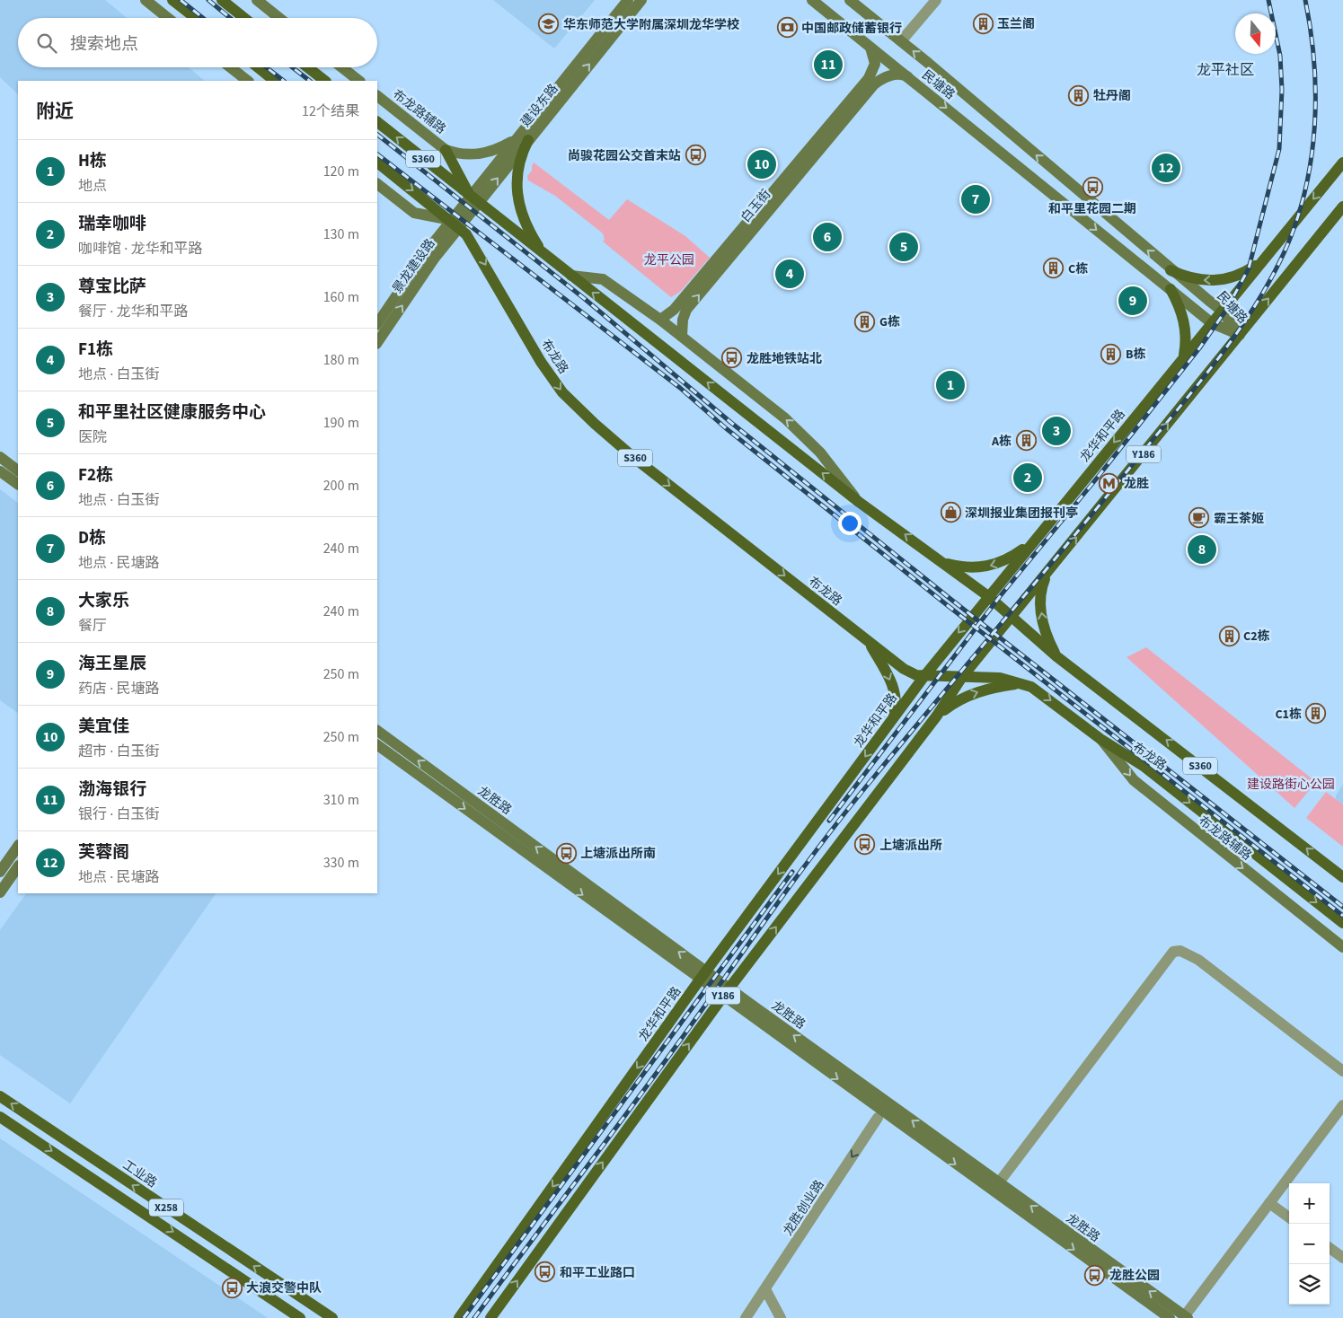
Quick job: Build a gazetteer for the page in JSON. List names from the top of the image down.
{
  "streets": {
    "main road": [
      "民塘路",
      "建设东路",
      "布龙路辅路",
      "S360",
      "白玉街",
      "景龙建设路",
      "布龙路",
      "龙华和平路",
      "Y186",
      "龙胜路",
      "工业路",
      "X258"
    ],
    "street": ["龙胜创业路"]
  },
  "crossings": [
    ["民塘路", "白玉街"],
    ["民塘路", "龙华和平路"],
    ["民塘路", "Y186"],
    ["建设东路", "景龙建设路"],
    ["建设东路", "布龙路"],
    ["布龙路辅路", "布龙路"],
    ["白玉街", "布龙路"],
    ["景龙建设路", "布龙路"],
    ["布龙路", "龙华和平路"],
    ["布龙路", "Y186"],
    ["龙华和平路", "龙胜路"],
    ["Y186", "龙胜路"],
    ["龙胜路", "龙胜创业路"]
  ],
  "one_way": ["布龙路辅路", "龙胜创业路"],
  "districts": ["龙平社区"],
  "parks": ["龙平公园", "建设路街心公园"],
  "places": {
    "building": [
      "玉兰阁",
      "牡丹阁",
      "C栋",
      "G栋",
      "B栋",
      "A栋",
      "C2栋",
      "C1栋"
    ],
    "school or university": ["华东师范大学附属深圳龙华学校"],
    "bank": ["中国邮政储蓄银行"],
    "bus stop": [
      "尚骏花园公交首末站",
      "和平里花园二期",
      "龙胜地铁站北",
      "上塘派出所",
      "上塘派出所南",
      "和平工业路口",
      "龙胜公园",
      "大浪交警中队"
    ],
    "metro station": ["龙胜"],
    "shop": ["深圳报业集团报刊亭"],
    "cafe": ["霸王茶姬"]
  },
  "north": "bottom",
  "page": {
    "search": "搜索地点",
    "pins": [
      "11",
      "10",
      "12",
      "7",
      "6",
      "5",
      "4",
      "9",
      "1",
      "3",
      "2",
      "8"
    ],
    "heading": ["附近", "12个结果"],
    "list": [
      {
        "mark": "1",
        "name": "H栋",
        "note": "地点",
        "value": "120 m"
      },
      {
        "mark": "2",
        "name": "瑞幸咖啡",
        "note": "咖啡馆 · 龙华和平路",
        "value": "130 m"
      },
      {
        "mark": "3",
        "name": "尊宝比萨",
        "note": "餐厅 · 龙华和平路",
        "value": "160 m"
      },
      {
        "mark": "4",
        "name": "F1栋",
        "note": "地点 · 白玉街",
        "value": "180 m"
      },
      {
        "mark": "5",
        "name": "和平里社区健康服务中心",
        "note": "医院",
        "value": "190 m"
      },
      {
        "mark": "6",
        "name": "F2栋",
        "note": "地点 · 白玉街",
        "value": "200 m"
      },
      {
        "mark": "7",
        "name": "D栋",
        "note": "地点 · 民塘路",
        "value": "240 m"
      },
      {
        "mark": "8",
        "name": "大家乐",
        "note": "餐厅",
        "value": "240 m"
      },
      {
        "mark": "9",
        "name": "海王星辰",
        "note": "药店 · 民塘路",
        "value": "250 m"
      },
      {
        "mark": "10",
        "name": "美宜佳",
        "note": "超市 · 白玉街",
        "value": "250 m"
      },
      {
        "mark": "11",
        "name": "渤海银行",
        "note": "银行 · 白玉街",
        "value": "310 m"
      },
      {
        "mark": "12",
        "name": "芙蓉阁",
        "note": "地点 · 民塘路",
        "value": "330 m"
      }
    ],
    "map_buttons": ["+", "−"]
  }
}
